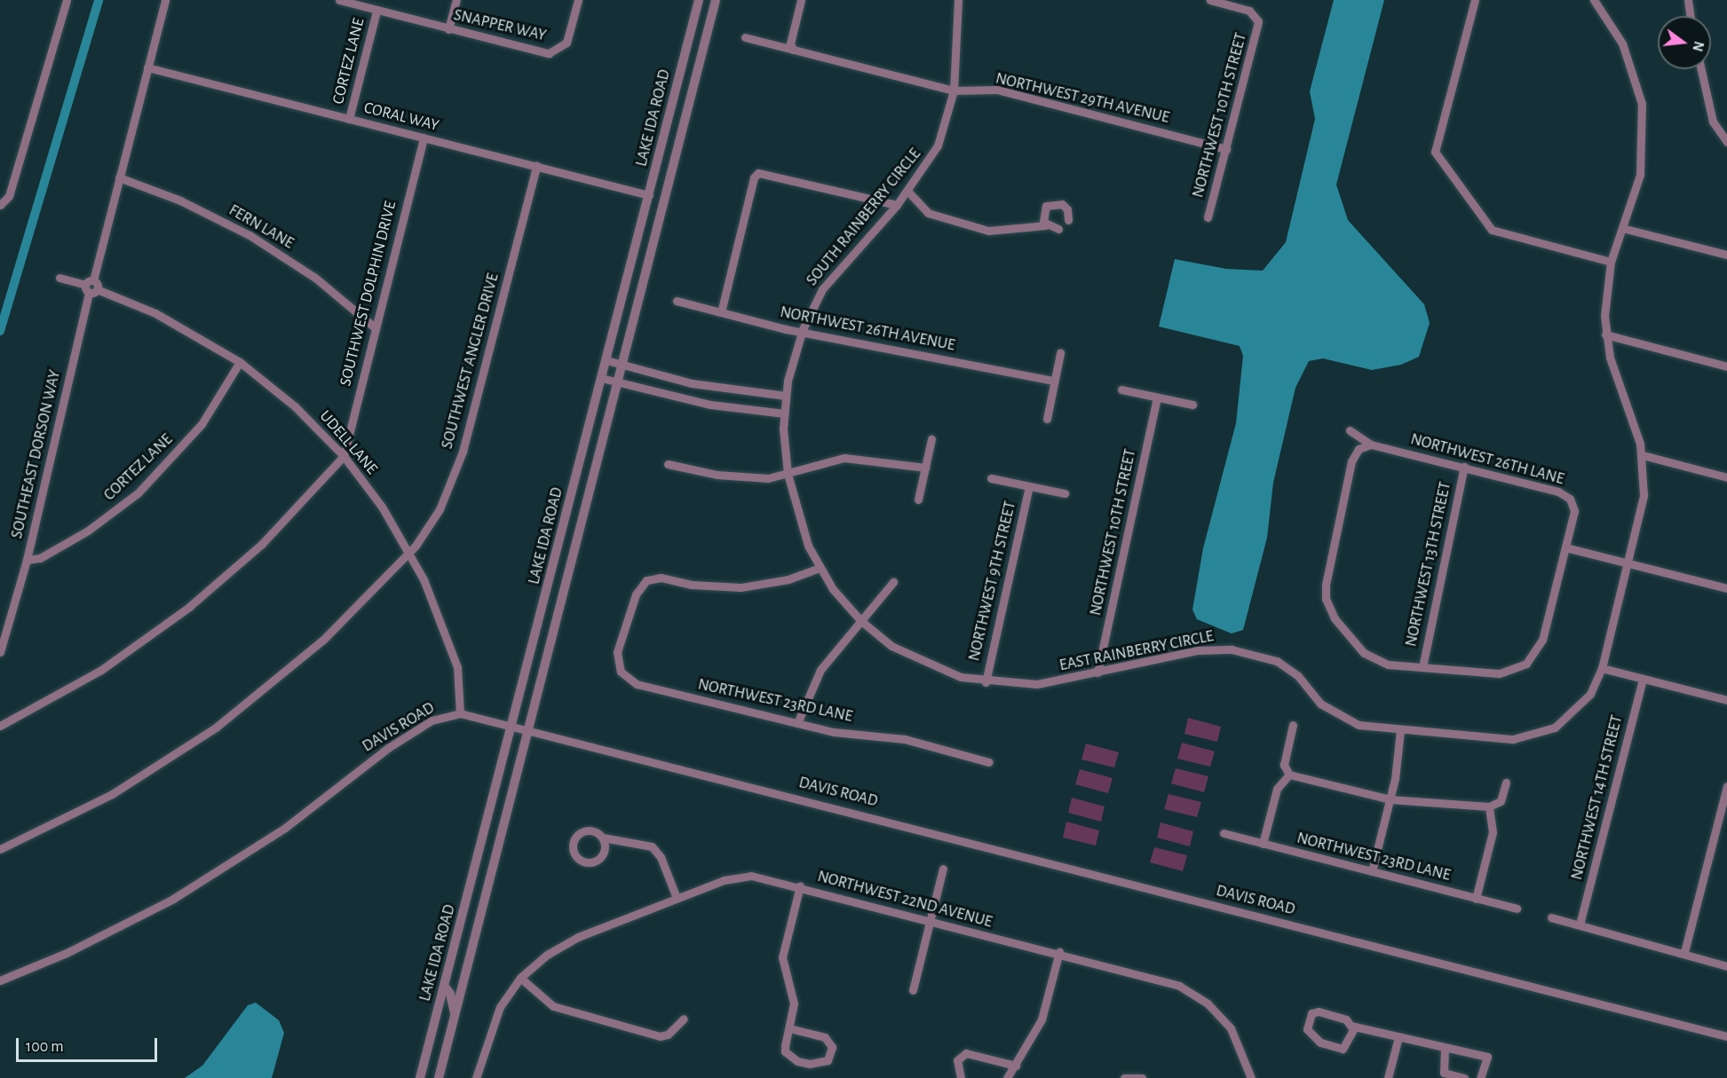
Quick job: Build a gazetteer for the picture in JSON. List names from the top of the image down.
{
  "streets": {
    "street": [
      "SNAPPER WAY",
      "CORTEZ LANE",
      "NORTHWEST 29TH AVENUE",
      "NORTHWEST 10TH STREET",
      "CORAL WAY",
      "LAKE IDA ROAD",
      "SOUTH RAINBERRY CIRCLE",
      "FERN LANE",
      "SOUTHWEST DOLPHIN DRIVE",
      "NORTHWEST 26TH AVENUE",
      "SOUTHWEST ANGLER DRIVE",
      "UDELL LANE",
      "SOUTHEAST DORSON WAY",
      "NORTHWEST 26TH LANE",
      "NORTHWEST 13TH STREET",
      "NORTHWEST 9TH STREET",
      "EAST RAINBERRY CIRCLE",
      "NORTHWEST 23RD LANE",
      "DAVIS ROAD",
      "NORTHWEST 14TH STREET",
      "NORTHWEST 22ND AVENUE"
    ]
  },
  "crossings": [
    ["SNAPPER WAY", "CORTEZ LANE"],
    ["CORTEZ LANE", "CORAL WAY"],
    ["CORTEZ LANE", "UDELL LANE"],
    ["CORTEZ LANE", "SOUTHEAST DORSON WAY"],
    ["NORTHWEST 29TH AVENUE", "NORTHWEST 10TH STREET"],
    ["NORTHWEST 29TH AVENUE", "SOUTH RAINBERRY CIRCLE"],
    ["NORTHWEST 10TH STREET", "EAST RAINBERRY CIRCLE"],
    ["CORAL WAY", "LAKE IDA ROAD"],
    ["CORAL WAY", "SOUTHWEST DOLPHIN DRIVE"],
    ["CORAL WAY", "SOUTHWEST ANGLER DRIVE"],
    ["LAKE IDA ROAD", "DAVIS ROAD"],
    ["SOUTH RAINBERRY CIRCLE", "NORTHWEST 26TH AVENUE"],
    ["SOUTH RAINBERRY CIRCLE", "EAST RAINBERRY CIRCLE"],
    ["SOUTH RAINBERRY CIRCLE", "NORTHWEST 23RD LANE"],
    ["FERN LANE", "SOUTHWEST DOLPHIN DRIVE"],
    ["SOUTHWEST DOLPHIN DRIVE", "UDELL LANE"],
    ["SOUTHWEST ANGLER DRIVE", "UDELL LANE"],
    ["UDELL LANE", "SOUTHEAST DORSON WAY"],
    ["UDELL LANE", "DAVIS ROAD"],
    ["NORTHWEST 26TH LANE", "NORTHWEST 13TH STREET"],
    ["NORTHWEST 9TH STREET", "EAST RAINBERRY CIRCLE"]
  ],
  "scale_bar": "100 m",
  "north": "right"
}
